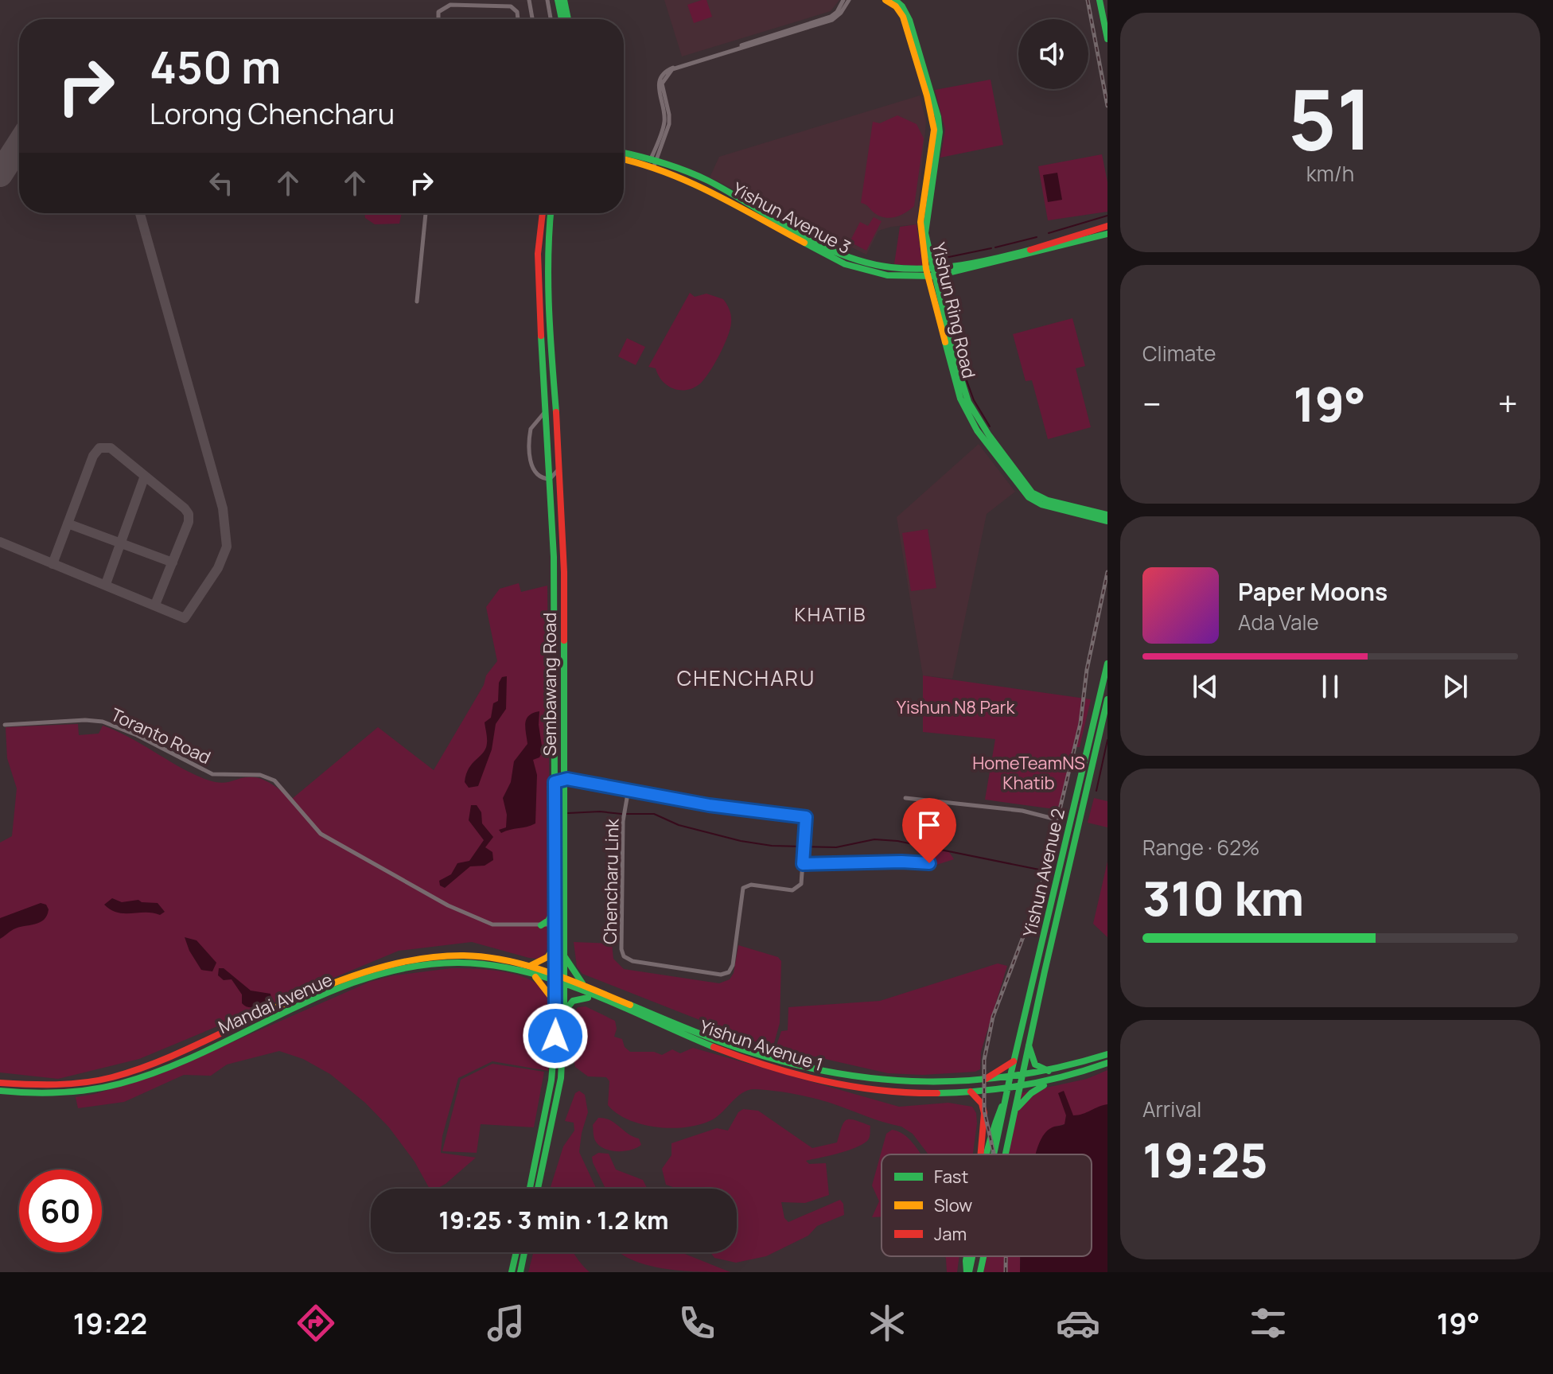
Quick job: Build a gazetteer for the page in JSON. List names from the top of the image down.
{
  "streets": {
    "main road": [
      "Yishun Avenue 3",
      "Yishun Ring Road",
      "Sembawang Road",
      "Yishun Avenue 2",
      "Mandai Avenue",
      "Yishun Avenue 1"
    ],
    "street": ["Toranto Road", "Chencharu Link"]
  },
  "crossings": [
    ["Yishun Avenue 3", "Yishun Ring Road"],
    ["Sembawang Road", "Toranto Road"],
    ["Sembawang Road", "Mandai Avenue"],
    ["Sembawang Road", "Yishun Avenue 1"],
    ["Yishun Avenue 2", "Yishun Avenue 1"],
    ["Mandai Avenue", "Yishun Avenue 1"]
  ],
  "districts": ["KHATIB", "CHENCHARU"],
  "parks": ["Yishun N8 Park", "HomeTeamNS Khatib"],
  "legend": ["Fast", "Slow", "Jam"],
  "page": {
    "tile": [
      ["51", "km/h"],
      "Climate",
      ["Range · 62%", "310 km"],
      ["Arrival", "19:25"]
    ],
    "turn": ["450 m", "Lorong Chencharu"],
    "heat": ["−", "19°", "+"],
    "song": ["Paper Moons", "Ada Vale"],
    "limit": "60",
    "trip": "19:25 · 3 min · 1.2 km",
    "tabs": ["19:22", "19°"]
  }
}
